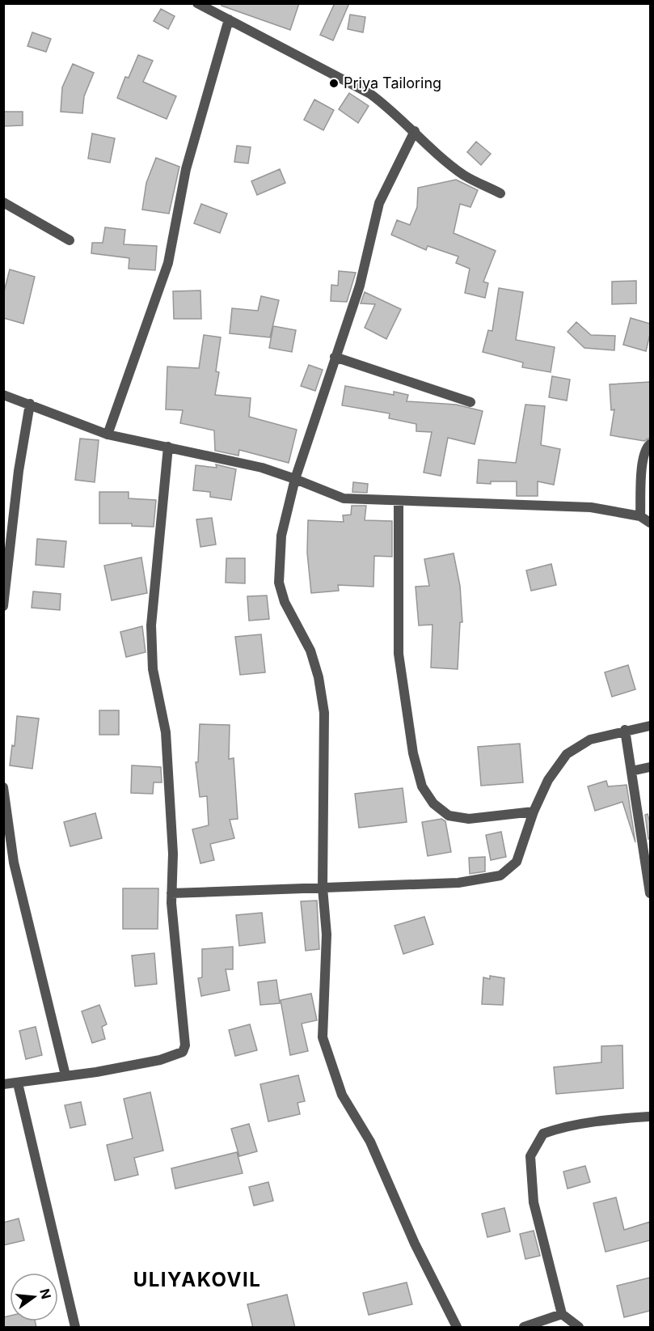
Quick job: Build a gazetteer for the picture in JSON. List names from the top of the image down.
{
  "districts": ["ULIYAKOVIL"],
  "places": ["Priya Tailoring"],
  "north": "right"
}
